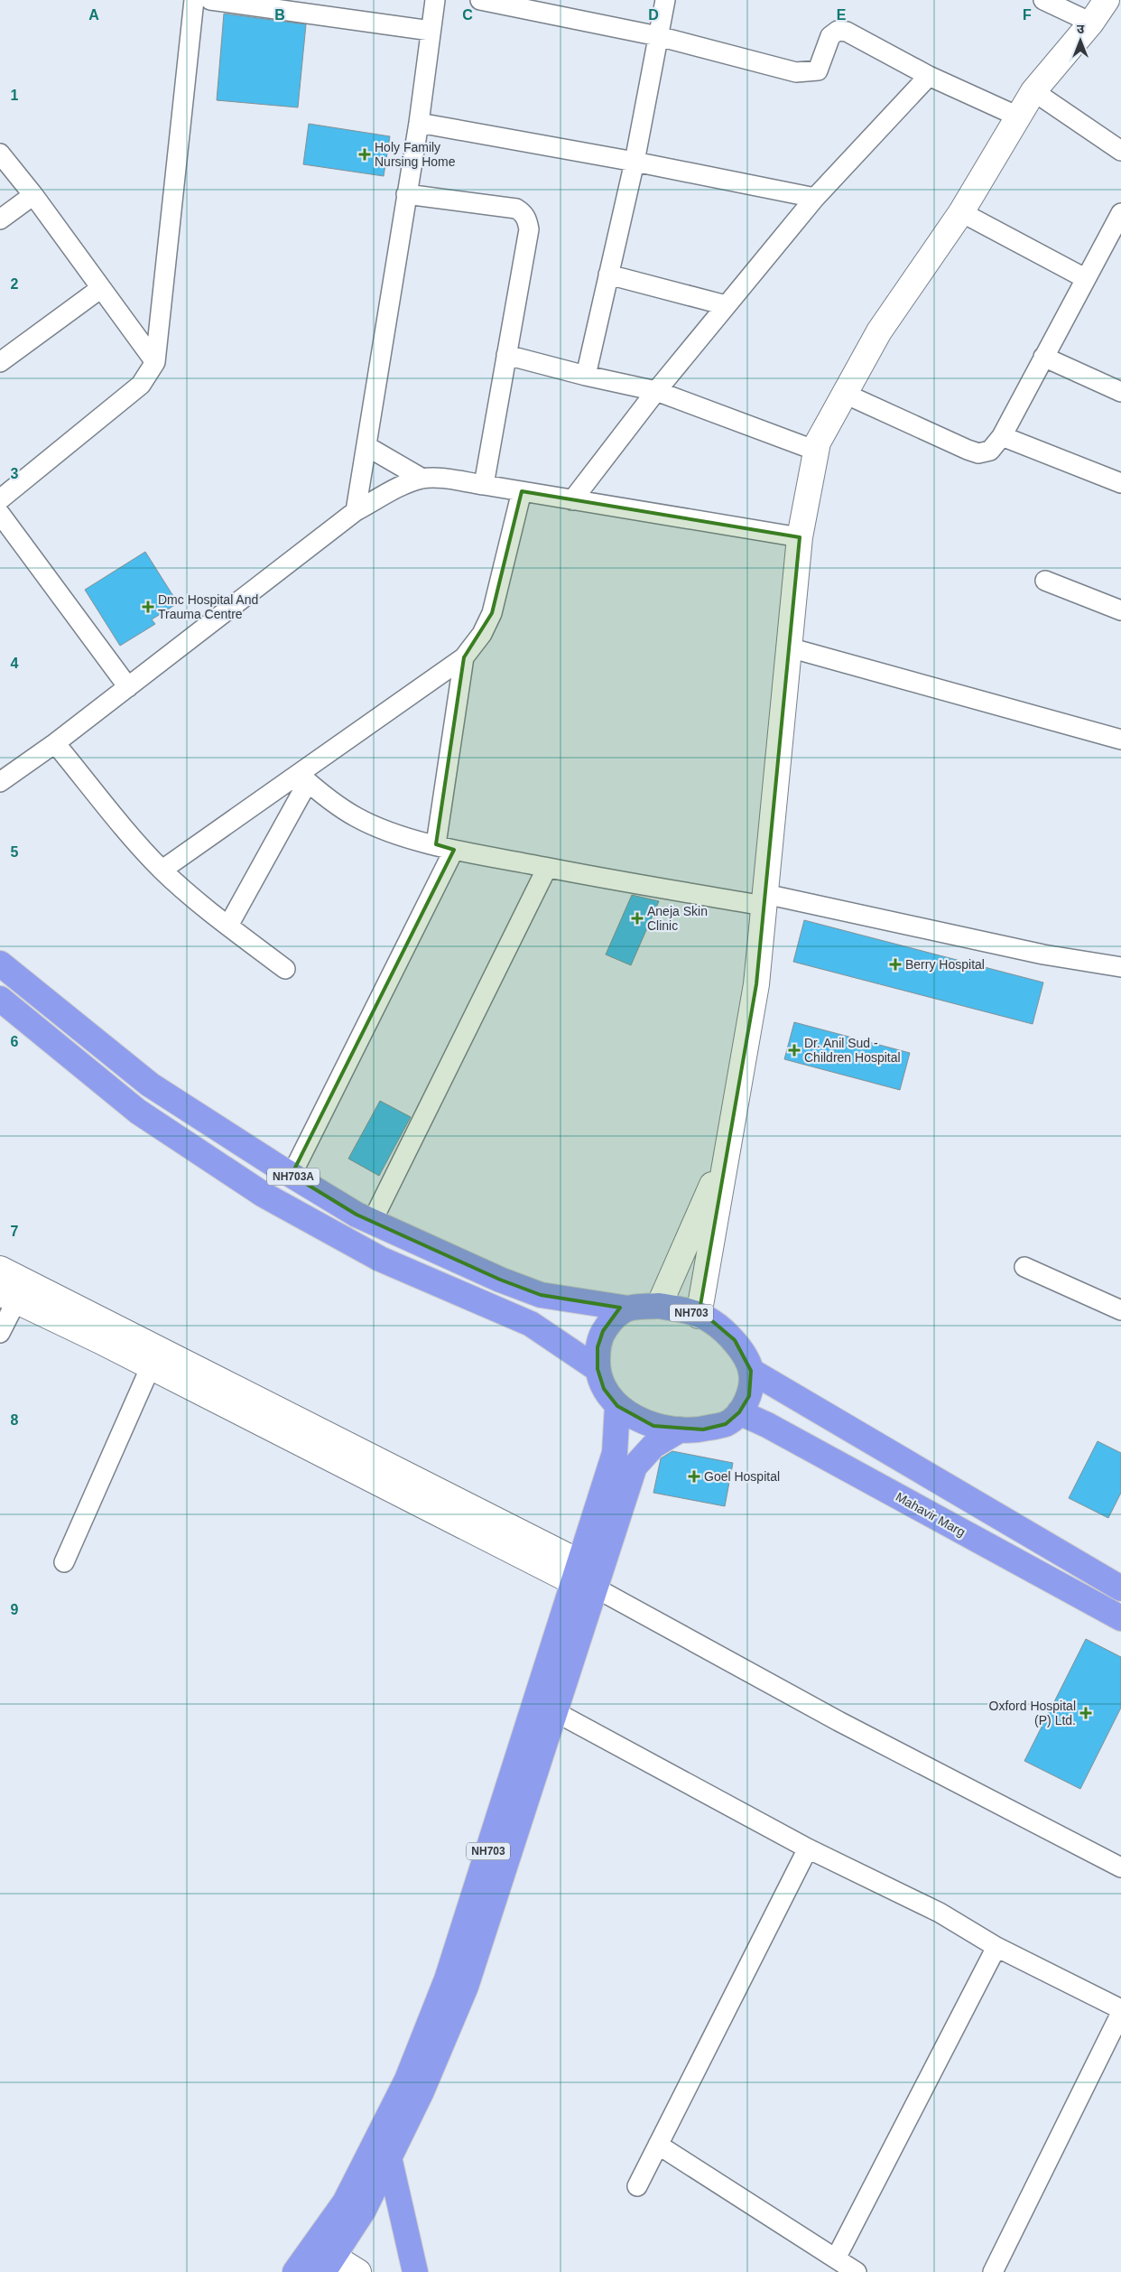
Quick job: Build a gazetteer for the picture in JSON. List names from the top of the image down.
{
  "streets": {
    "highway": ["NH703A", "NH703", "Mahavir Marg"]
  },
  "crossings": [
    ["NH703A", "NH703"],
    ["NH703A", "Mahavir Marg"],
    ["NH703", "Mahavir Marg"]
  ],
  "places": {
    "health": [
      "Holy Family Nursing Home",
      "Dmc Hospital And Trauma Centre",
      "Aneja Skin Clinic",
      "Berry Hospital",
      "Dr. Anil Sud - Children Hospital",
      "Goel Hospital",
      "Oxford Hospital (P) Ltd."
    ]
  },
  "north": "top",
  "grid": {
    "columns": [
      "A",
      "B",
      "C",
      "D",
      "E",
      "F"
    ],
    "rows": [
      "1",
      "2",
      "3",
      "4",
      "5",
      "6",
      "7",
      "8",
      "9"
    ]
  }
}
